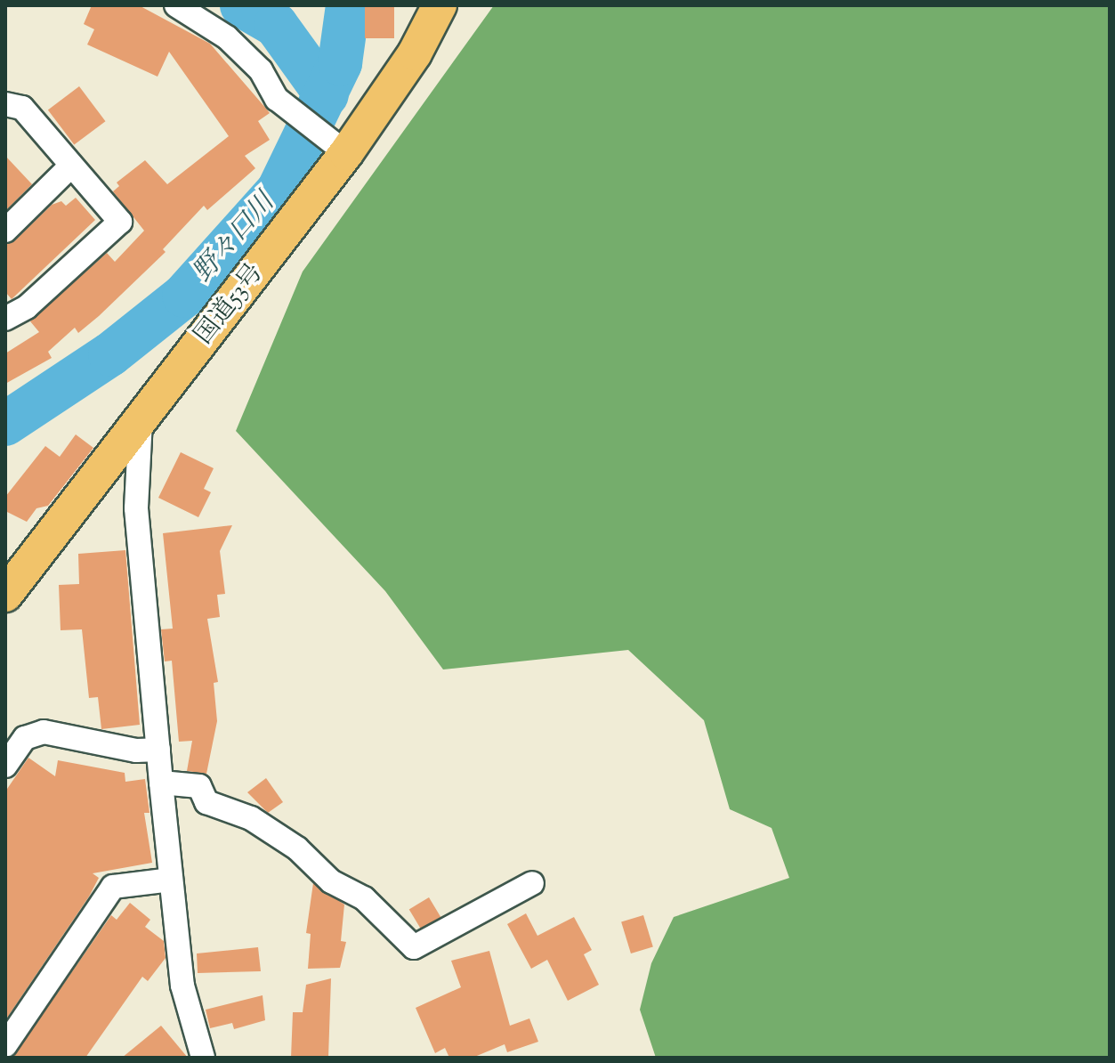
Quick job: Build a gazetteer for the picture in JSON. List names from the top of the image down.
{
  "streets": {
    "highway": ["国道53号"]
  },
  "water": ["野々口川"]
}
